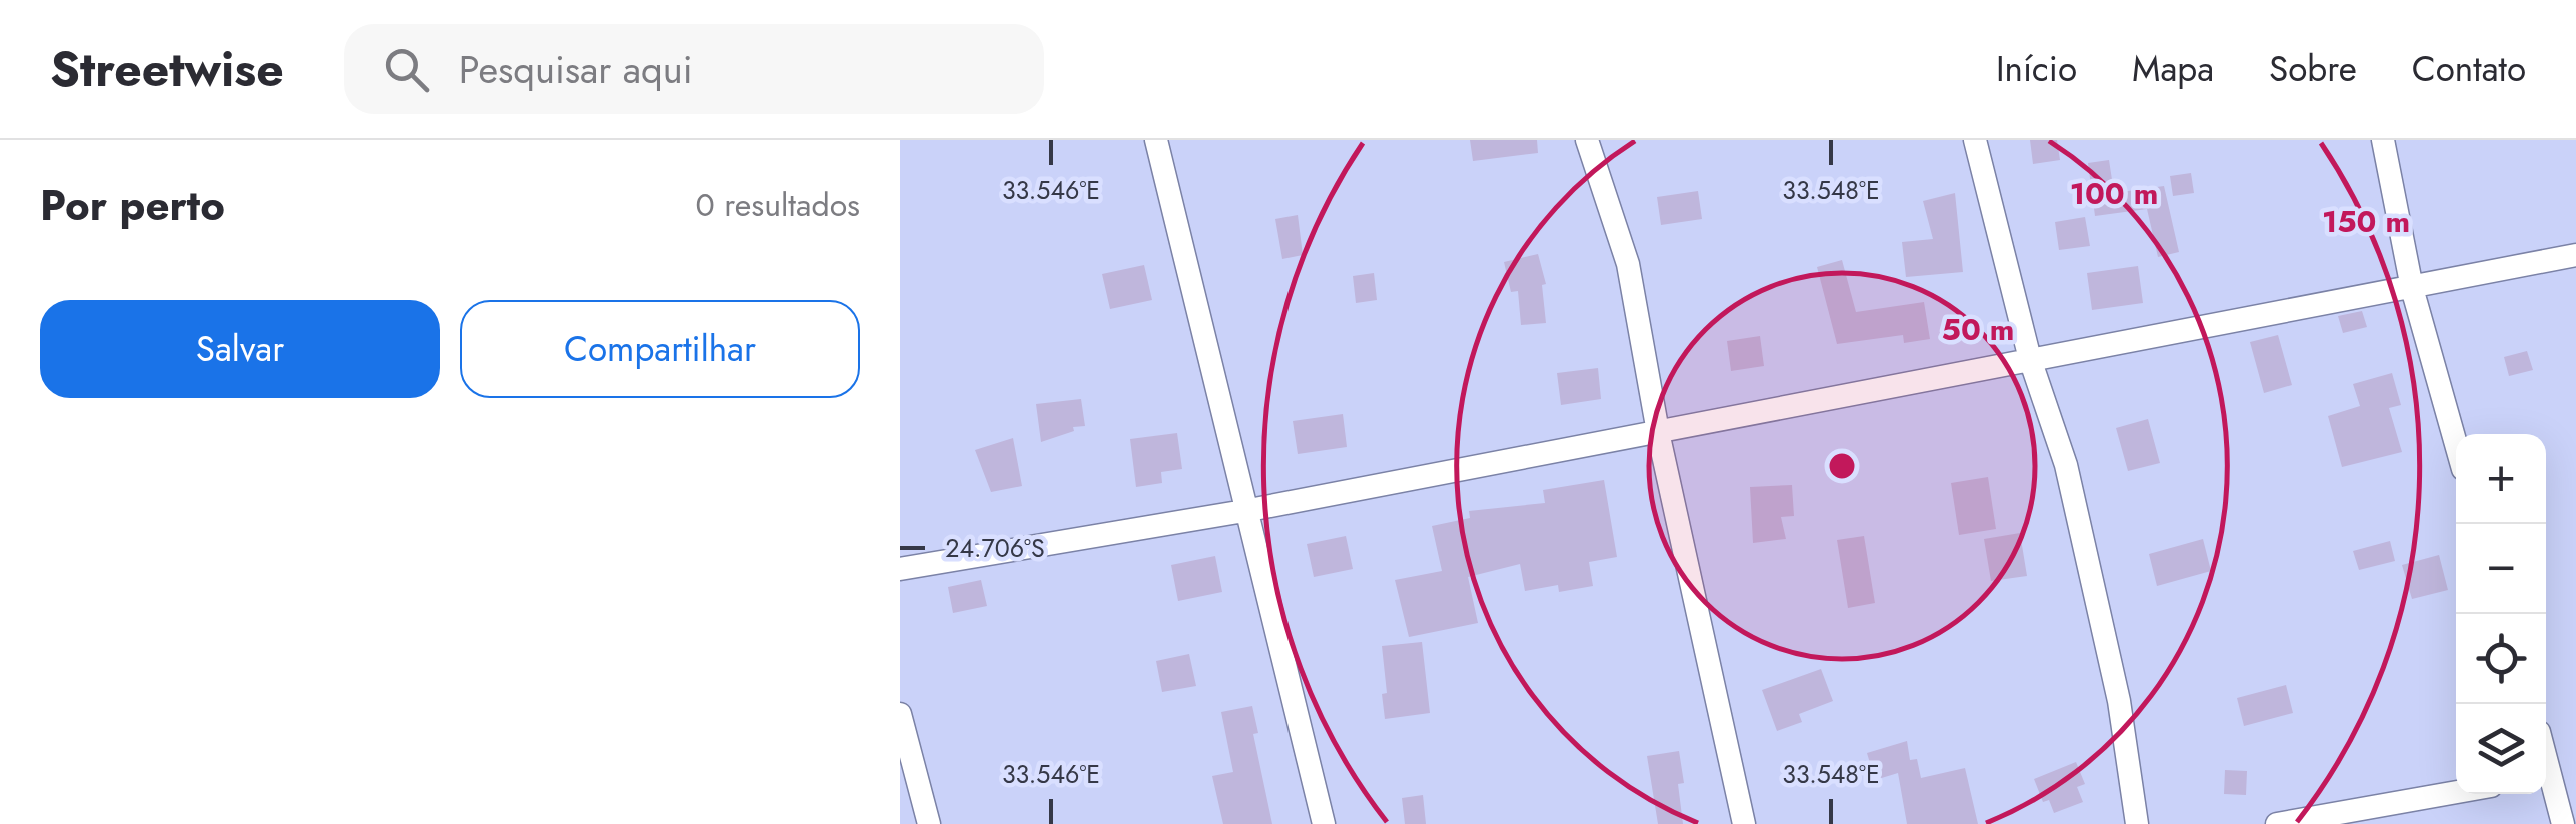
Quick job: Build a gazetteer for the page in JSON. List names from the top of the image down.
{
  "page": {
    "header": "Streetwise",
    "search": "Pesquisar aqui",
    "nav": [
      "Início",
      "Mapa",
      "Sobre",
      "Contato"
    ],
    "heading": ["Por perto", "0 resultados"],
    "buttons": ["Salvar", "Compartilhar"],
    "map_buttons": ["+", "−"]
  },
  "coordinates": ["33.546°E", "33.548°E", "24.706°S"],
  "rings": ["100 m", "150 m", "50 m"]
}
